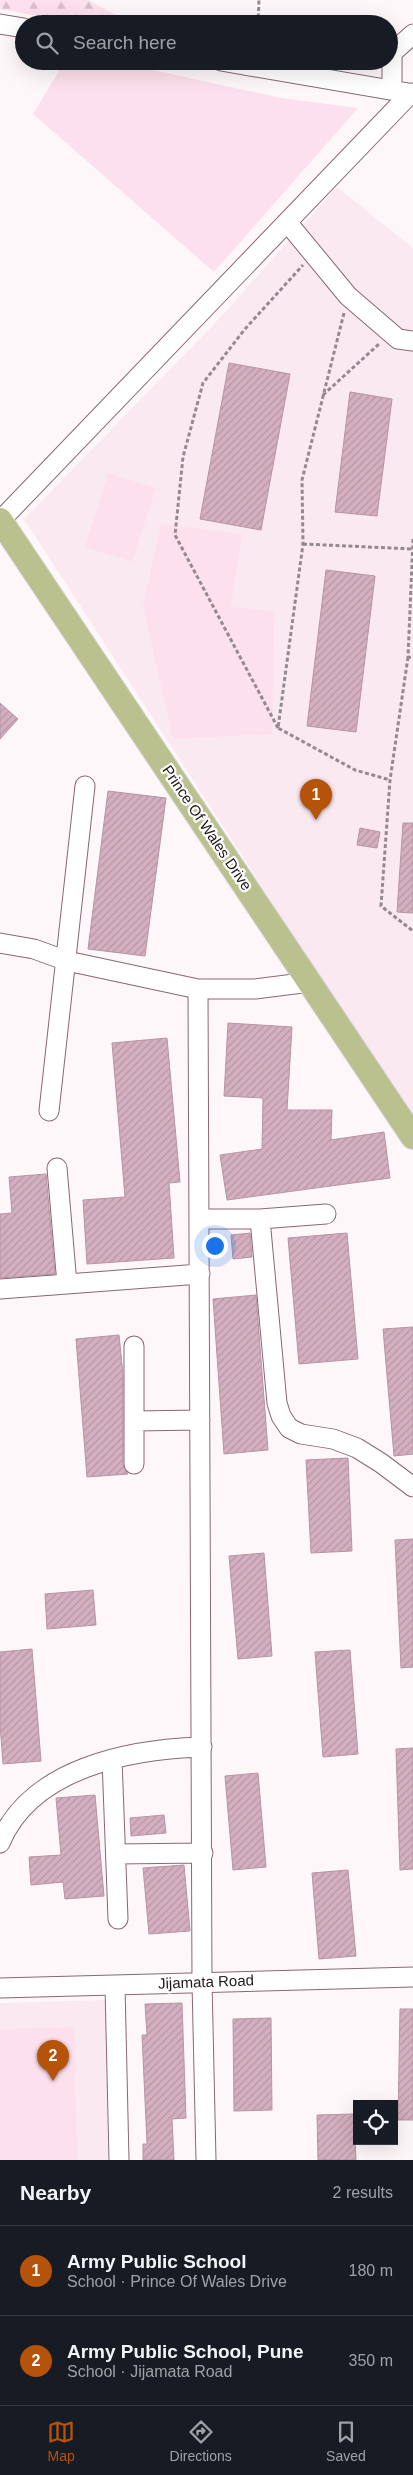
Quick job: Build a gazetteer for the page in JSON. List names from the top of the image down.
{
  "streets": {
    "main road": ["Prince Of Wales Drive"],
    "street": ["Jijamata Road"]
  },
  "page": {
    "search": "Search here",
    "pins": ["1", "2"],
    "heading": ["Nearby", "2 results"],
    "list": [
      {
        "mark": "1",
        "name": "Army Public School",
        "note": "School · Prince Of Wales Drive",
        "value": "180 m"
      },
      {
        "mark": "2",
        "name": "Army Public School, Pune",
        "note": "School · Jijamata Road",
        "value": "350 m"
      }
    ],
    "nav": ["Map", "Directions", "Saved"]
  }
}
